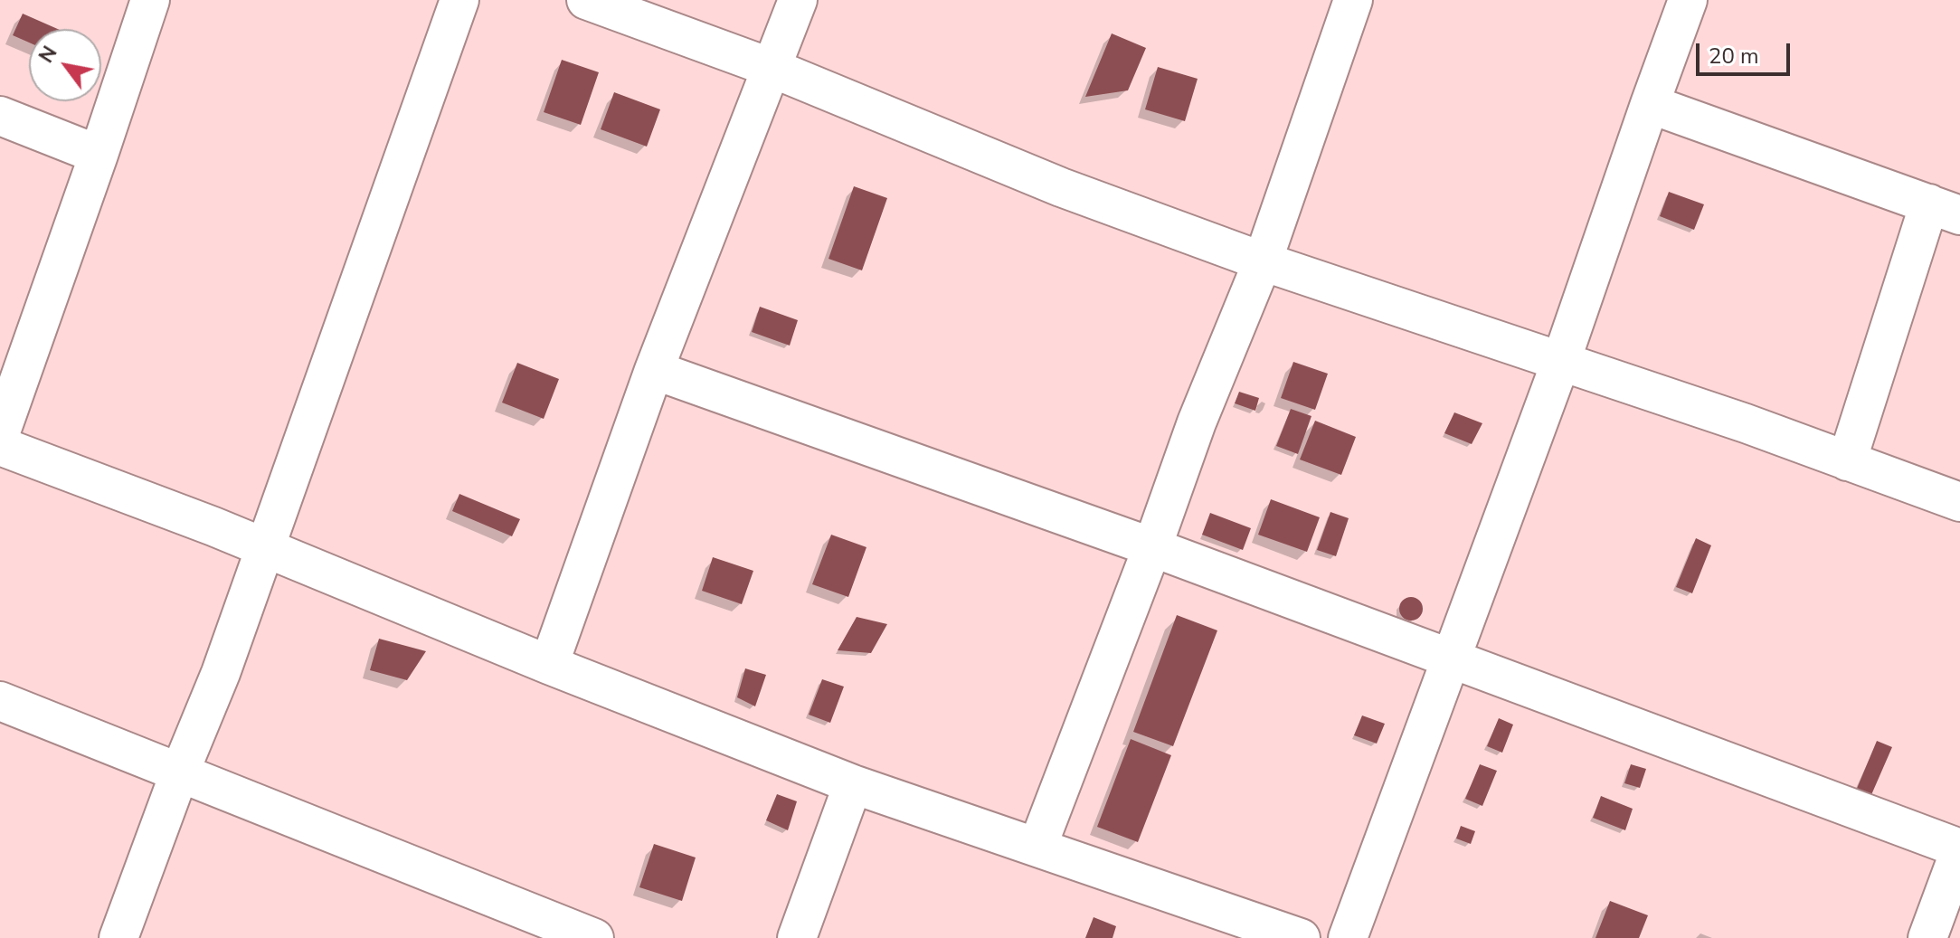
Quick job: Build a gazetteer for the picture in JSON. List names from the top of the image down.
{
  "scale_bar": "20 m",
  "north": "top left"
}
